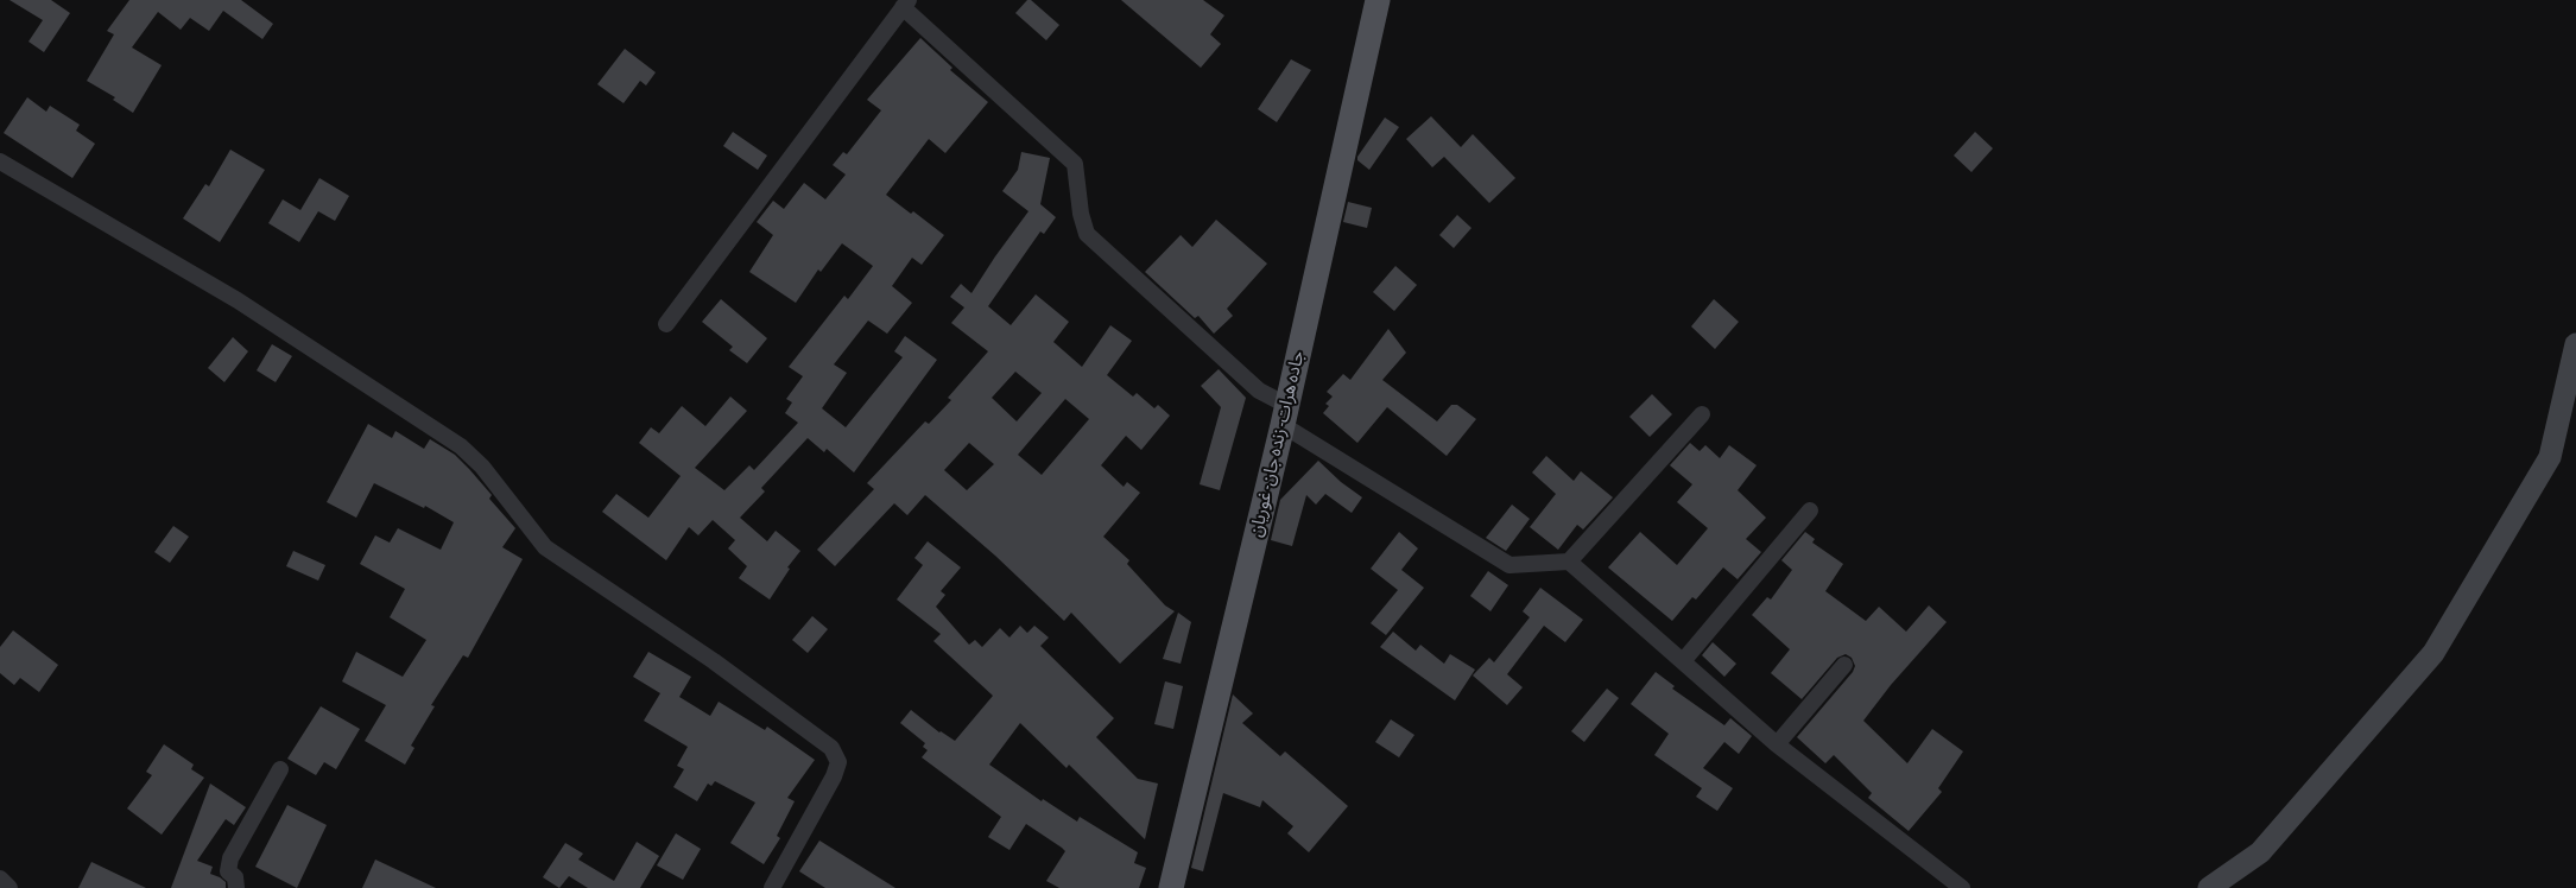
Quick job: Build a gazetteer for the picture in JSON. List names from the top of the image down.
{
  "streets": {
    "main road": ["جاده هرات- زنده جان- غوریان"]
  }
}
